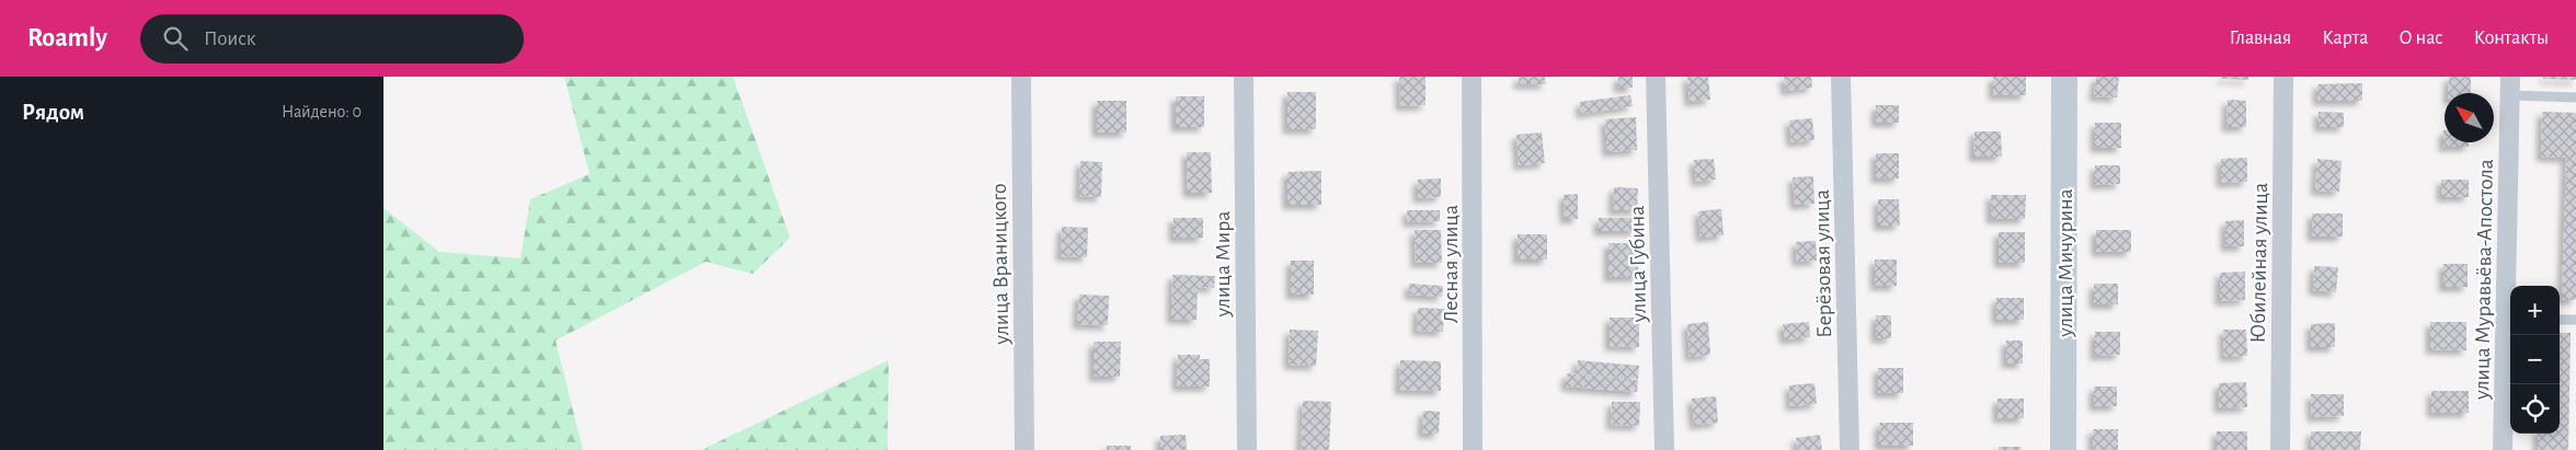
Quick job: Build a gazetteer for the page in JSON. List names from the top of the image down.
{
  "streets": {
    "street": [
      "улица Мичурина",
      "Юбилейная улица",
      "улица Враницкого",
      "улица Мира",
      "Лесная улица",
      "улица Губина",
      "Берёзовая улица",
      "улица Муравьёва-Апостола"
    ]
  },
  "north": "top left",
  "page": {
    "header": "Roamly",
    "search": "Поиск",
    "nav": [
      "Главная",
      "Карта",
      "О нас",
      "Контакты"
    ],
    "heading": ["Рядом", "Найдено: 0"],
    "map_buttons": ["+", "−"]
  }
}
